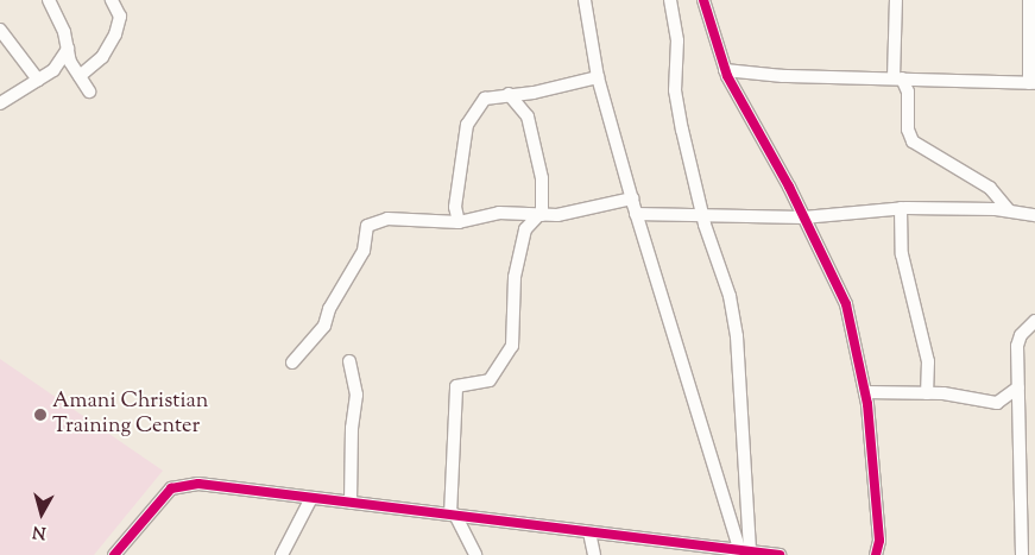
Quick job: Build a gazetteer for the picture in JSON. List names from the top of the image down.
{
  "places": ["Amani Christian Training Center"],
  "north": "bottom"
}
